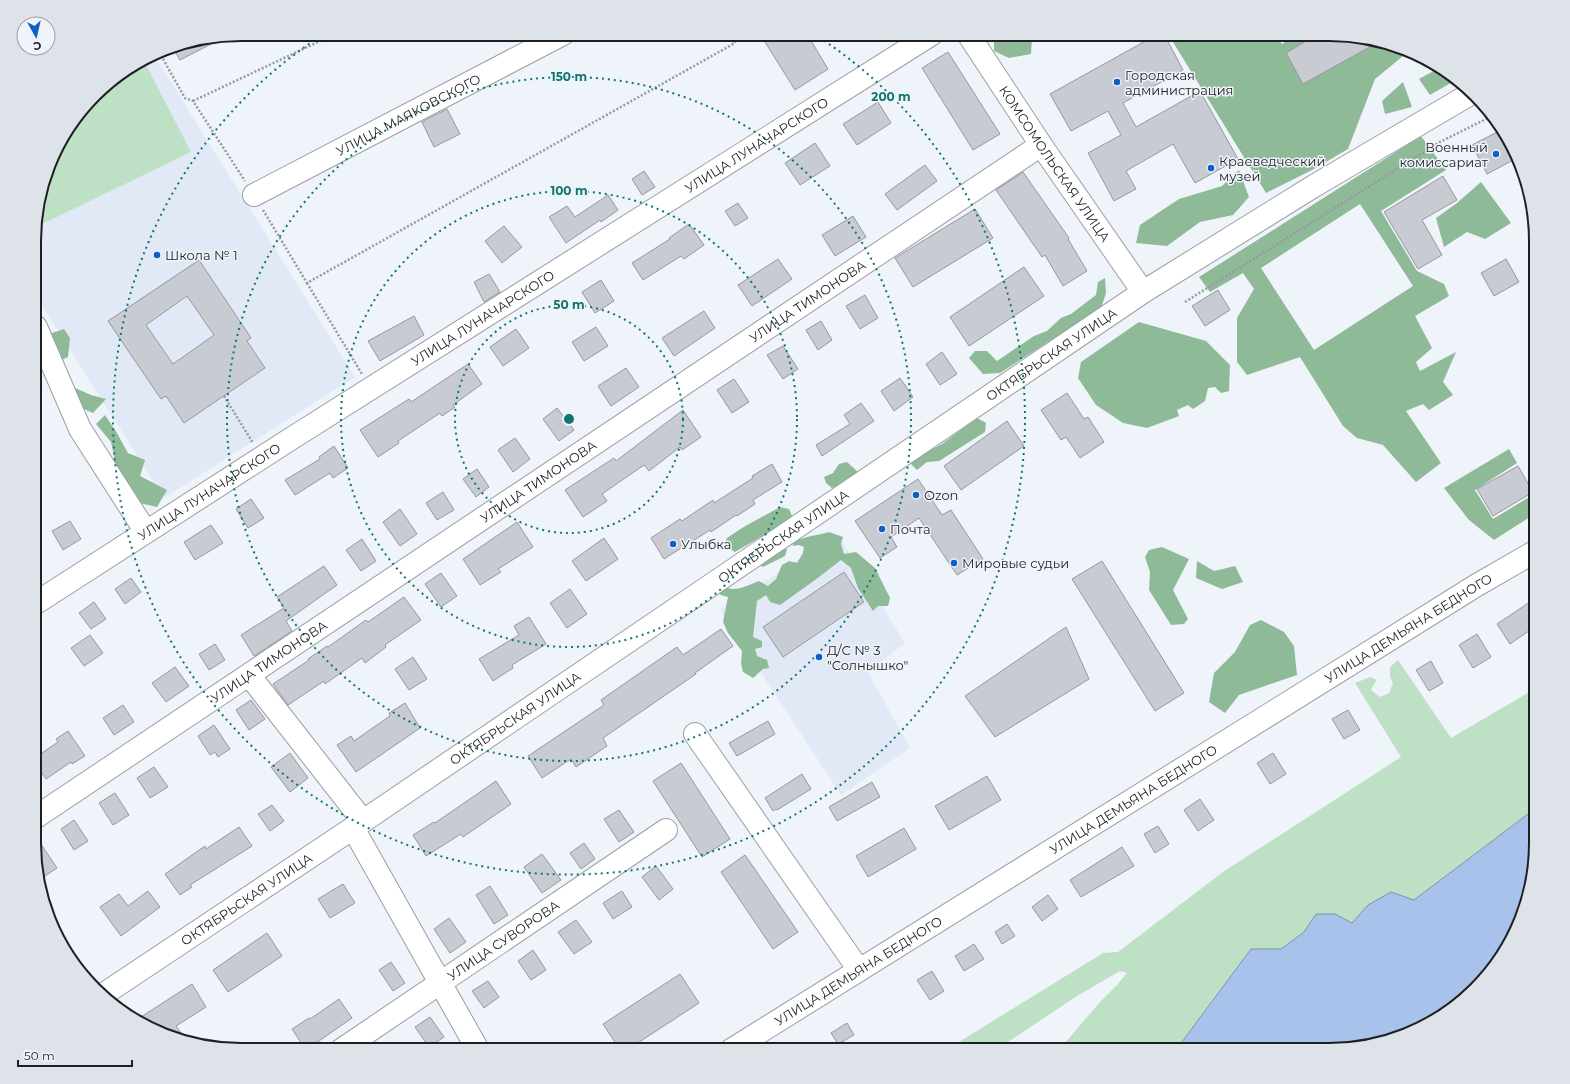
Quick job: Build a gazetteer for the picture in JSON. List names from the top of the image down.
{
  "streets": {
    "street": [
      "УЛИЦА МАЯКОВСКОГО",
      "УЛИЦА ЛУНАЧАРСКОГО",
      "КОМСОМОЛЬСКАЯ УЛИЦА",
      "УЛИЦА ТИМОНОВА",
      "ОКТЯБРЬСКАЯ УЛИЦА",
      "УЛИЦА ДЕМЬЯНА БЕДНОГО",
      "УЛИЦА СУВОРОВА"
    ]
  },
  "crossings": [
    ["КОМСОМОЛЬСКАЯ УЛИЦА", "УЛИЦА ТИМОНОВА"],
    ["КОМСОМОЛЬСКАЯ УЛИЦА", "ОКТЯБРЬСКАЯ УЛИЦА"]
  ],
  "places": [
    "Городская администрация",
    "Военный комиссариат",
    "Краеведческий музей",
    "Школа № 1",
    "Ozon",
    "Почта",
    "Улыбка",
    "Мировые судьи",
    "Д/С № 3 \"Солнышко\""
  ],
  "scale_bar": "50 m",
  "north": "bottom",
  "rings": [
    "150 m",
    "200 m",
    "100 m",
    "50 m"
  ]
}
